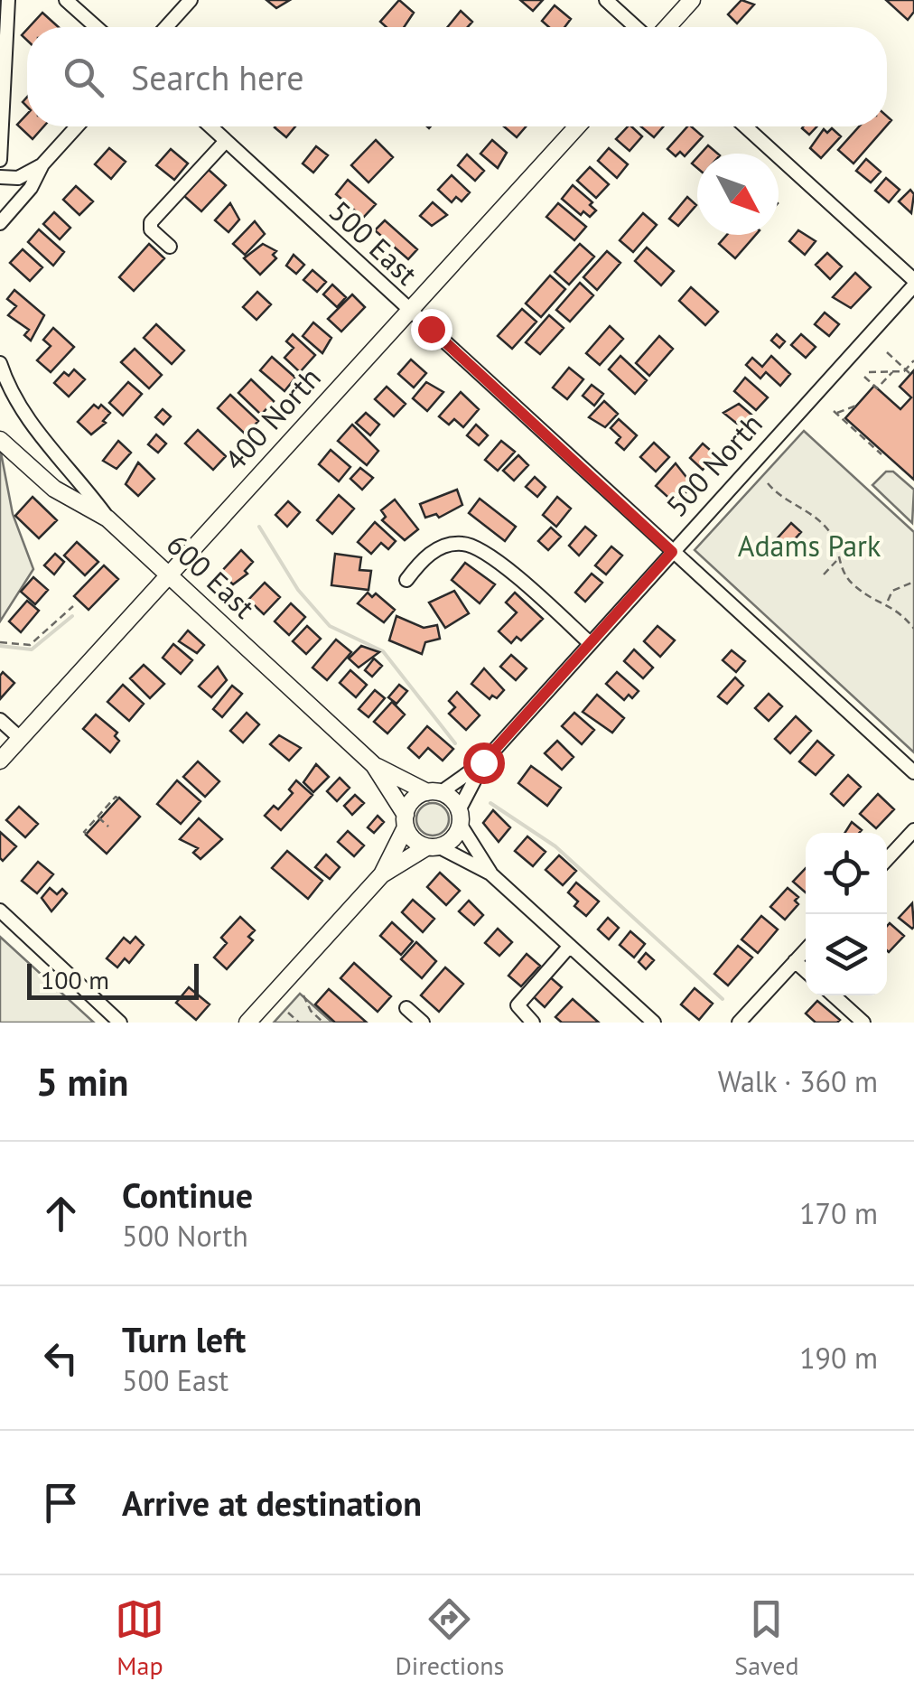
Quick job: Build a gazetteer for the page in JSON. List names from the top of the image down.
{
  "streets": {
    "main road": ["400 North", "600 East"],
    "street": ["500 East", "500 North"]
  },
  "crossings": [
    ["500 East", "400 North"],
    ["500 East", "500 North"],
    ["400 North", "600 East"],
    ["500 North", "600 East"]
  ],
  "parks": ["Adams Park"],
  "scale_bar": "100 m",
  "north": "bottom right",
  "page": {
    "search": "Search here",
    "scale": "100 m",
    "heading": ["5 min", "Walk · 360 m"],
    "list": [
      ["Continue", "500 North", "170 m"],
      ["Turn left", "500 East", "190 m"],
      "Arrive at destination"
    ],
    "nav": ["Map", "Directions", "Saved"]
  }
}
